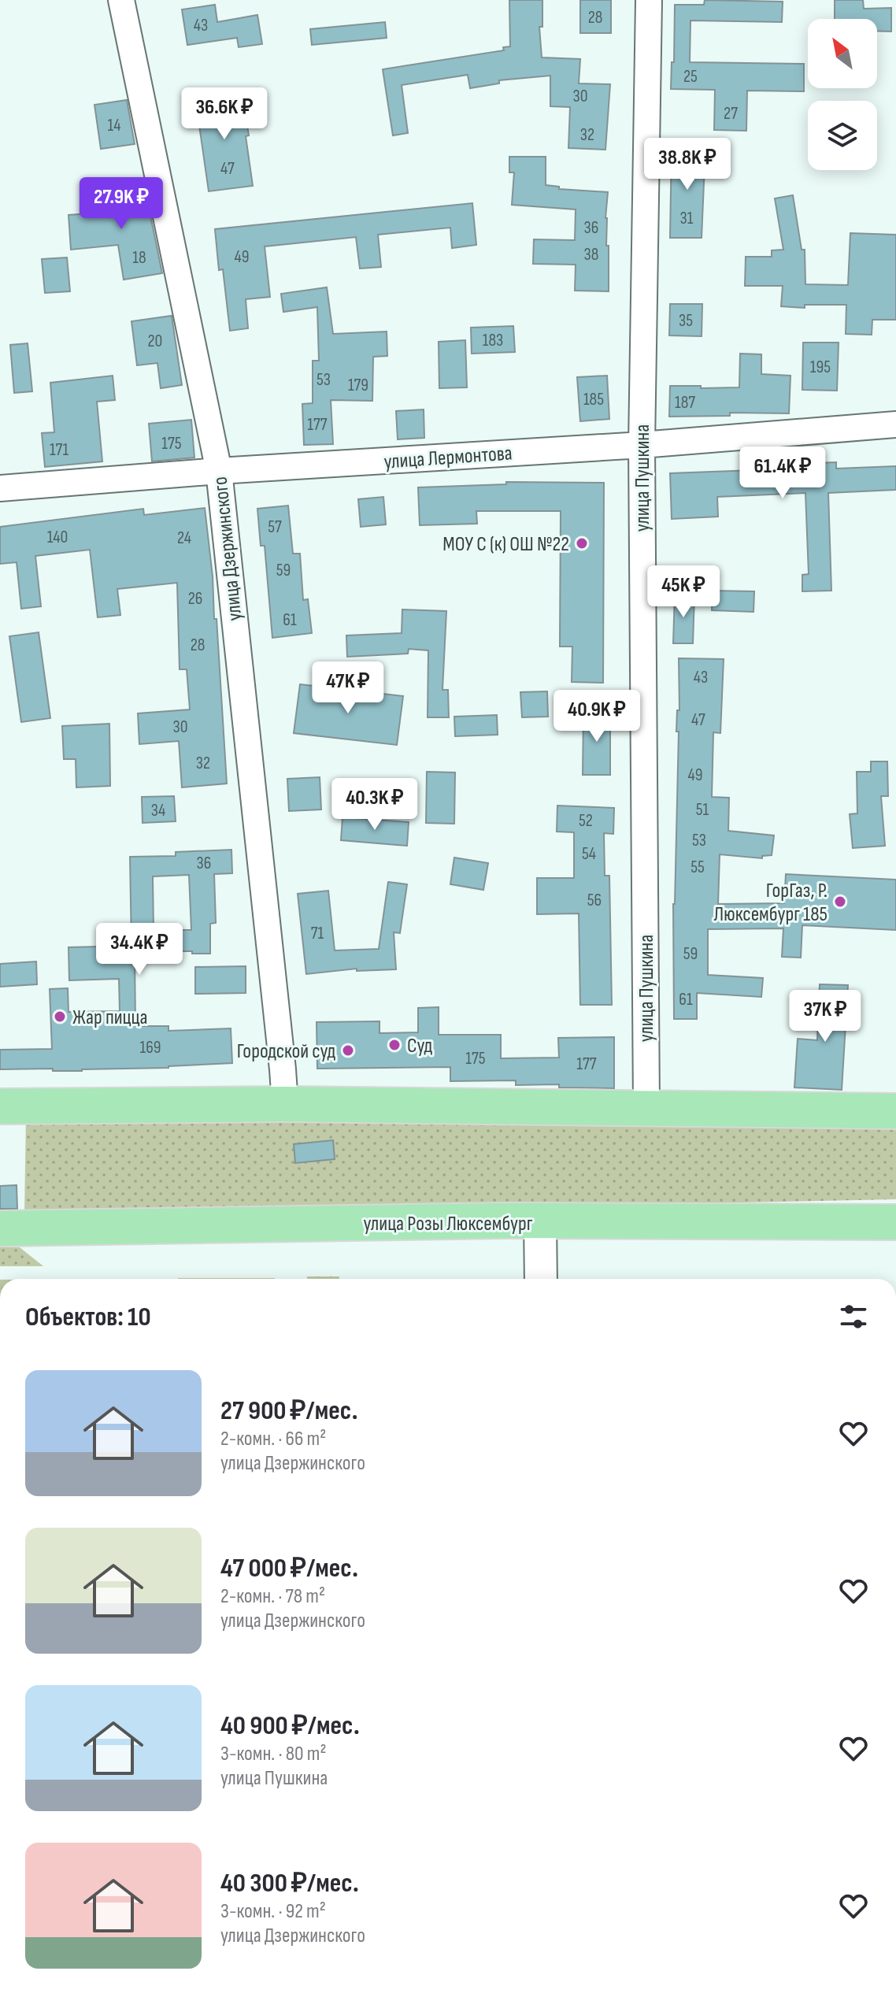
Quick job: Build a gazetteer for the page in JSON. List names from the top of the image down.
{
  "streets": {
    "main road": ["улица Розы Люксембург"],
    "street": ["улица Лермонтова", "улица Пушкина", "улица Дзержинского"]
  },
  "crossings": [
    ["улица Лермонтова", "улица Пушкина"],
    ["улица Лермонтова", "улица Дзержинского"]
  ],
  "places": [
    "МОУ С (к) ОШ №22",
    "ГорГаз, Р. Люксембург 185",
    "Жар пицца",
    "Суд",
    "Городской суд"
  ],
  "house_numbers": [
    "28",
    "43",
    "25",
    "30",
    "27",
    "14",
    "32",
    "47",
    "31",
    "36",
    "38",
    "49",
    "18",
    "35",
    "183",
    "20",
    "195",
    "53",
    "179",
    "185",
    "187",
    "177",
    "175",
    "171",
    "57",
    "140",
    "24",
    "59",
    "26",
    "61",
    "28",
    "43",
    "47",
    "30",
    "32",
    "49",
    "51",
    "34",
    "52",
    "53",
    "54",
    "36",
    "55",
    "56",
    "71",
    "59",
    "61",
    "169",
    "175",
    "177"
  ],
  "north": "top left",
  "page": {
    "price": [
      "36.6K ₽",
      "38.8K ₽",
      "27.9K ₽",
      "61.4K ₽",
      "45K ₽",
      "47K ₽",
      "40.9K ₽",
      "40.3K ₽",
      "34.4K ₽",
      "37K ₽"
    ],
    "heading": "Объектов: 10",
    "list": [
      {
        "name": "27 900 ₽/мес.",
        "note": "2-комн. · 66 m² · улица Дзержинского"
      },
      {
        "name": "47 000 ₽/мес.",
        "note": "2-комн. · 78 m² · улица Дзержинского"
      },
      {
        "name": "40 900 ₽/мес.",
        "note": "3-комн. · 80 m² · улица Пушкина"
      },
      {
        "name": "40 300 ₽/мес.",
        "note": "3-комн. · 92 m² · улица Дзержинского"
      }
    ]
  }
}
